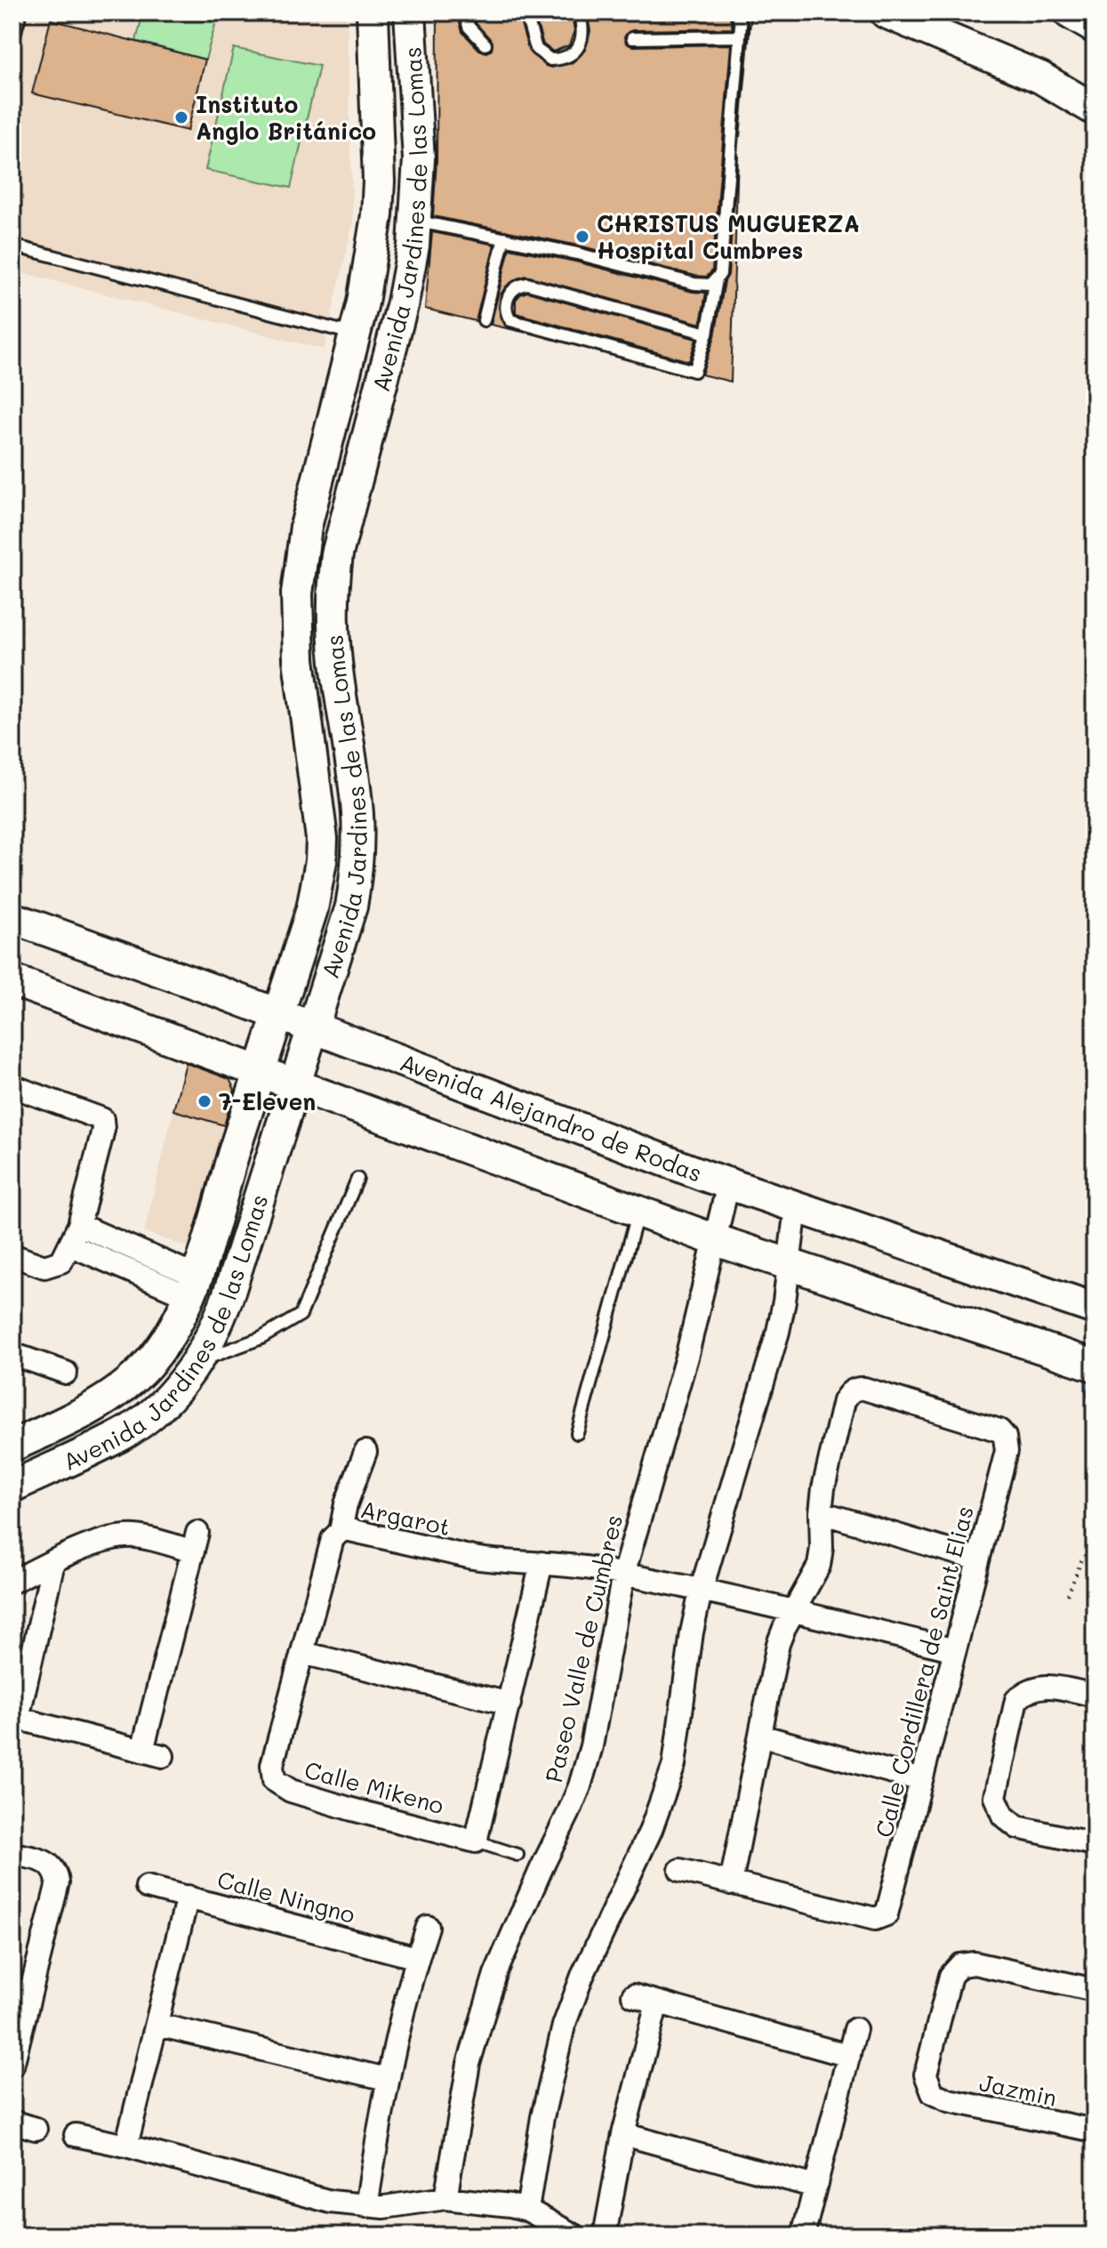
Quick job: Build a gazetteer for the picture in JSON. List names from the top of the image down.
{
  "streets": {
    "street": [
      "Avenida Jardines de las Lomas",
      "Avenida Alejandro de Rodas",
      "Argarot",
      "Paseo Valle de Cumbres",
      "Calle Cordillera de Saint Elias",
      "Calle Mikeno",
      "Calle Ningno",
      "Jazmin"
    ]
  },
  "crossings": [
    ["Avenida Jardines de las Lomas", "Avenida Alejandro de Rodas"],
    ["Avenida Alejandro de Rodas", "Paseo Valle de Cumbres"],
    ["Argarot", "Paseo Valle de Cumbres"],
    ["Argarot", "Calle Cordillera de Saint Elias"],
    ["Argarot", "Calle Mikeno"]
  ],
  "places": ["Instituto Anglo Británico", "CHRISTUS MUGUERZA Hospital Cumbres", "7-Eleven"]
}
